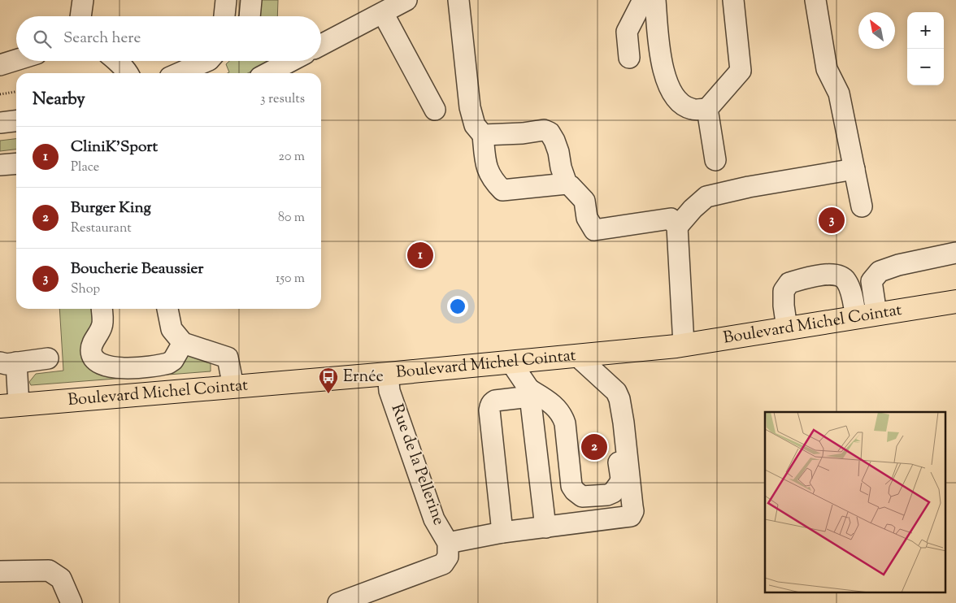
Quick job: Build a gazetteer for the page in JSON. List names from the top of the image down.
{
  "streets": {
    "main road": ["Boulevard Michel Cointat"],
    "street": ["Rue de la Pellerine"]
  },
  "crossings": [
    ["Boulevard Michel Cointat", "Rue de la Pellerine"]
  ],
  "places": {
    "bus stop": ["Ernée"]
  },
  "north": "top left",
  "page": {
    "map_buttons": ["+", "−"],
    "search": "Search here",
    "heading": ["Nearby", "3 results"],
    "list": [
      {
        "mark": "1",
        "name": "CliniK'Sport",
        "note": "Place",
        "value": "20 m"
      },
      {
        "mark": "2",
        "name": "Burger King",
        "note": "Restaurant",
        "value": "80 m"
      },
      {
        "mark": "3",
        "name": "Boucherie Beaussier",
        "note": "Shop",
        "value": "150 m"
      }
    ],
    "pins": ["3", "1", "2"]
  }
}
